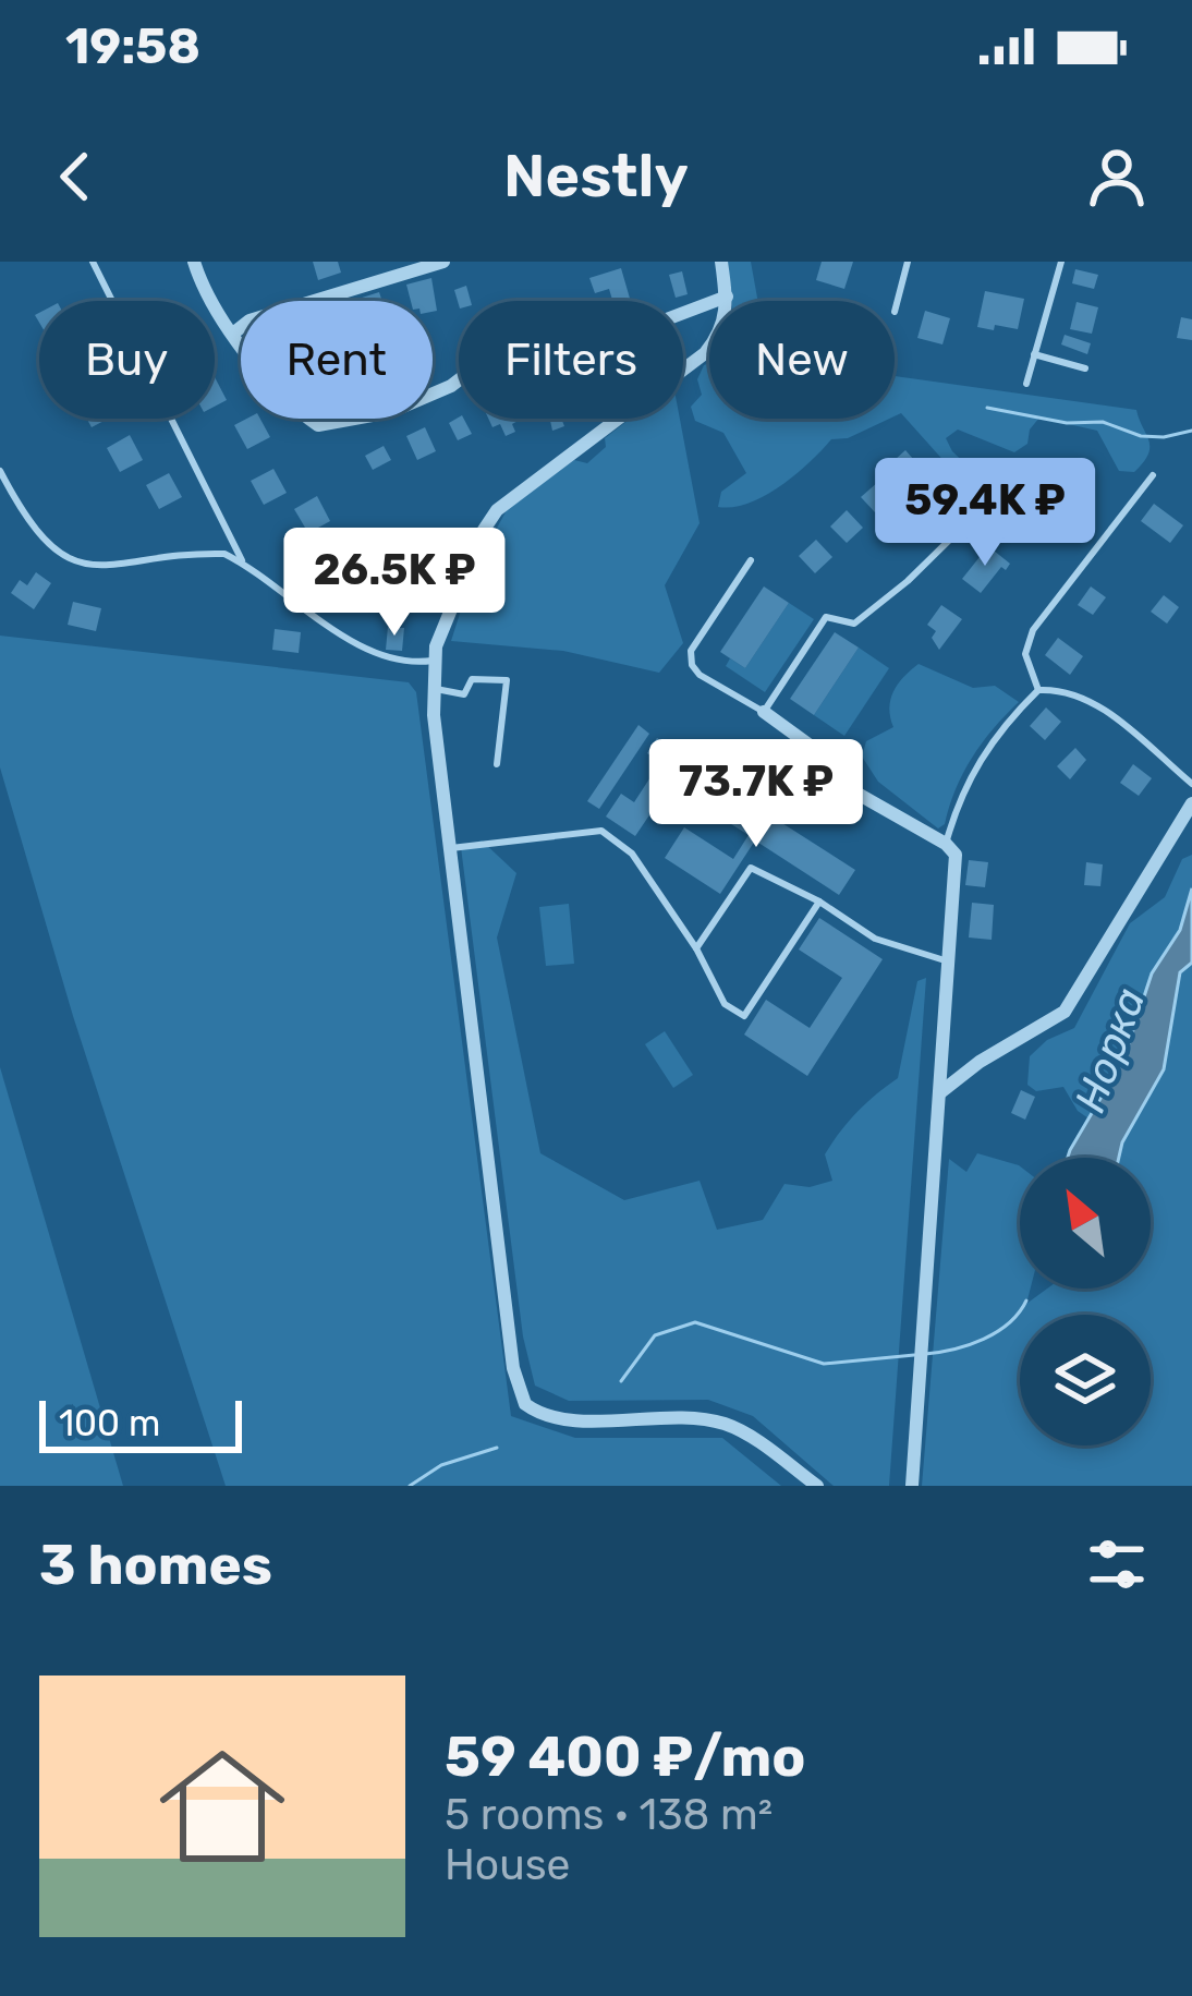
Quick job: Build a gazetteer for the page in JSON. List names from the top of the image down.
{
  "water": ["Норка"],
  "scale_bar": "100 m",
  "north": "top left",
  "page": {
    "status": "19:58",
    "header": "Nestly",
    "chip": [
      "Buy",
      "Rent",
      "Filters",
      "New"
    ],
    "price": ["59.4K ₽", "26.5K ₽", "73.7K ₽"],
    "scale": "100 m",
    "heading": "3 homes",
    "list": [
      {
        "name": "59 400 ₽/mo",
        "note": "5 rooms · 138 m² · House"
      }
    ]
  }
}
